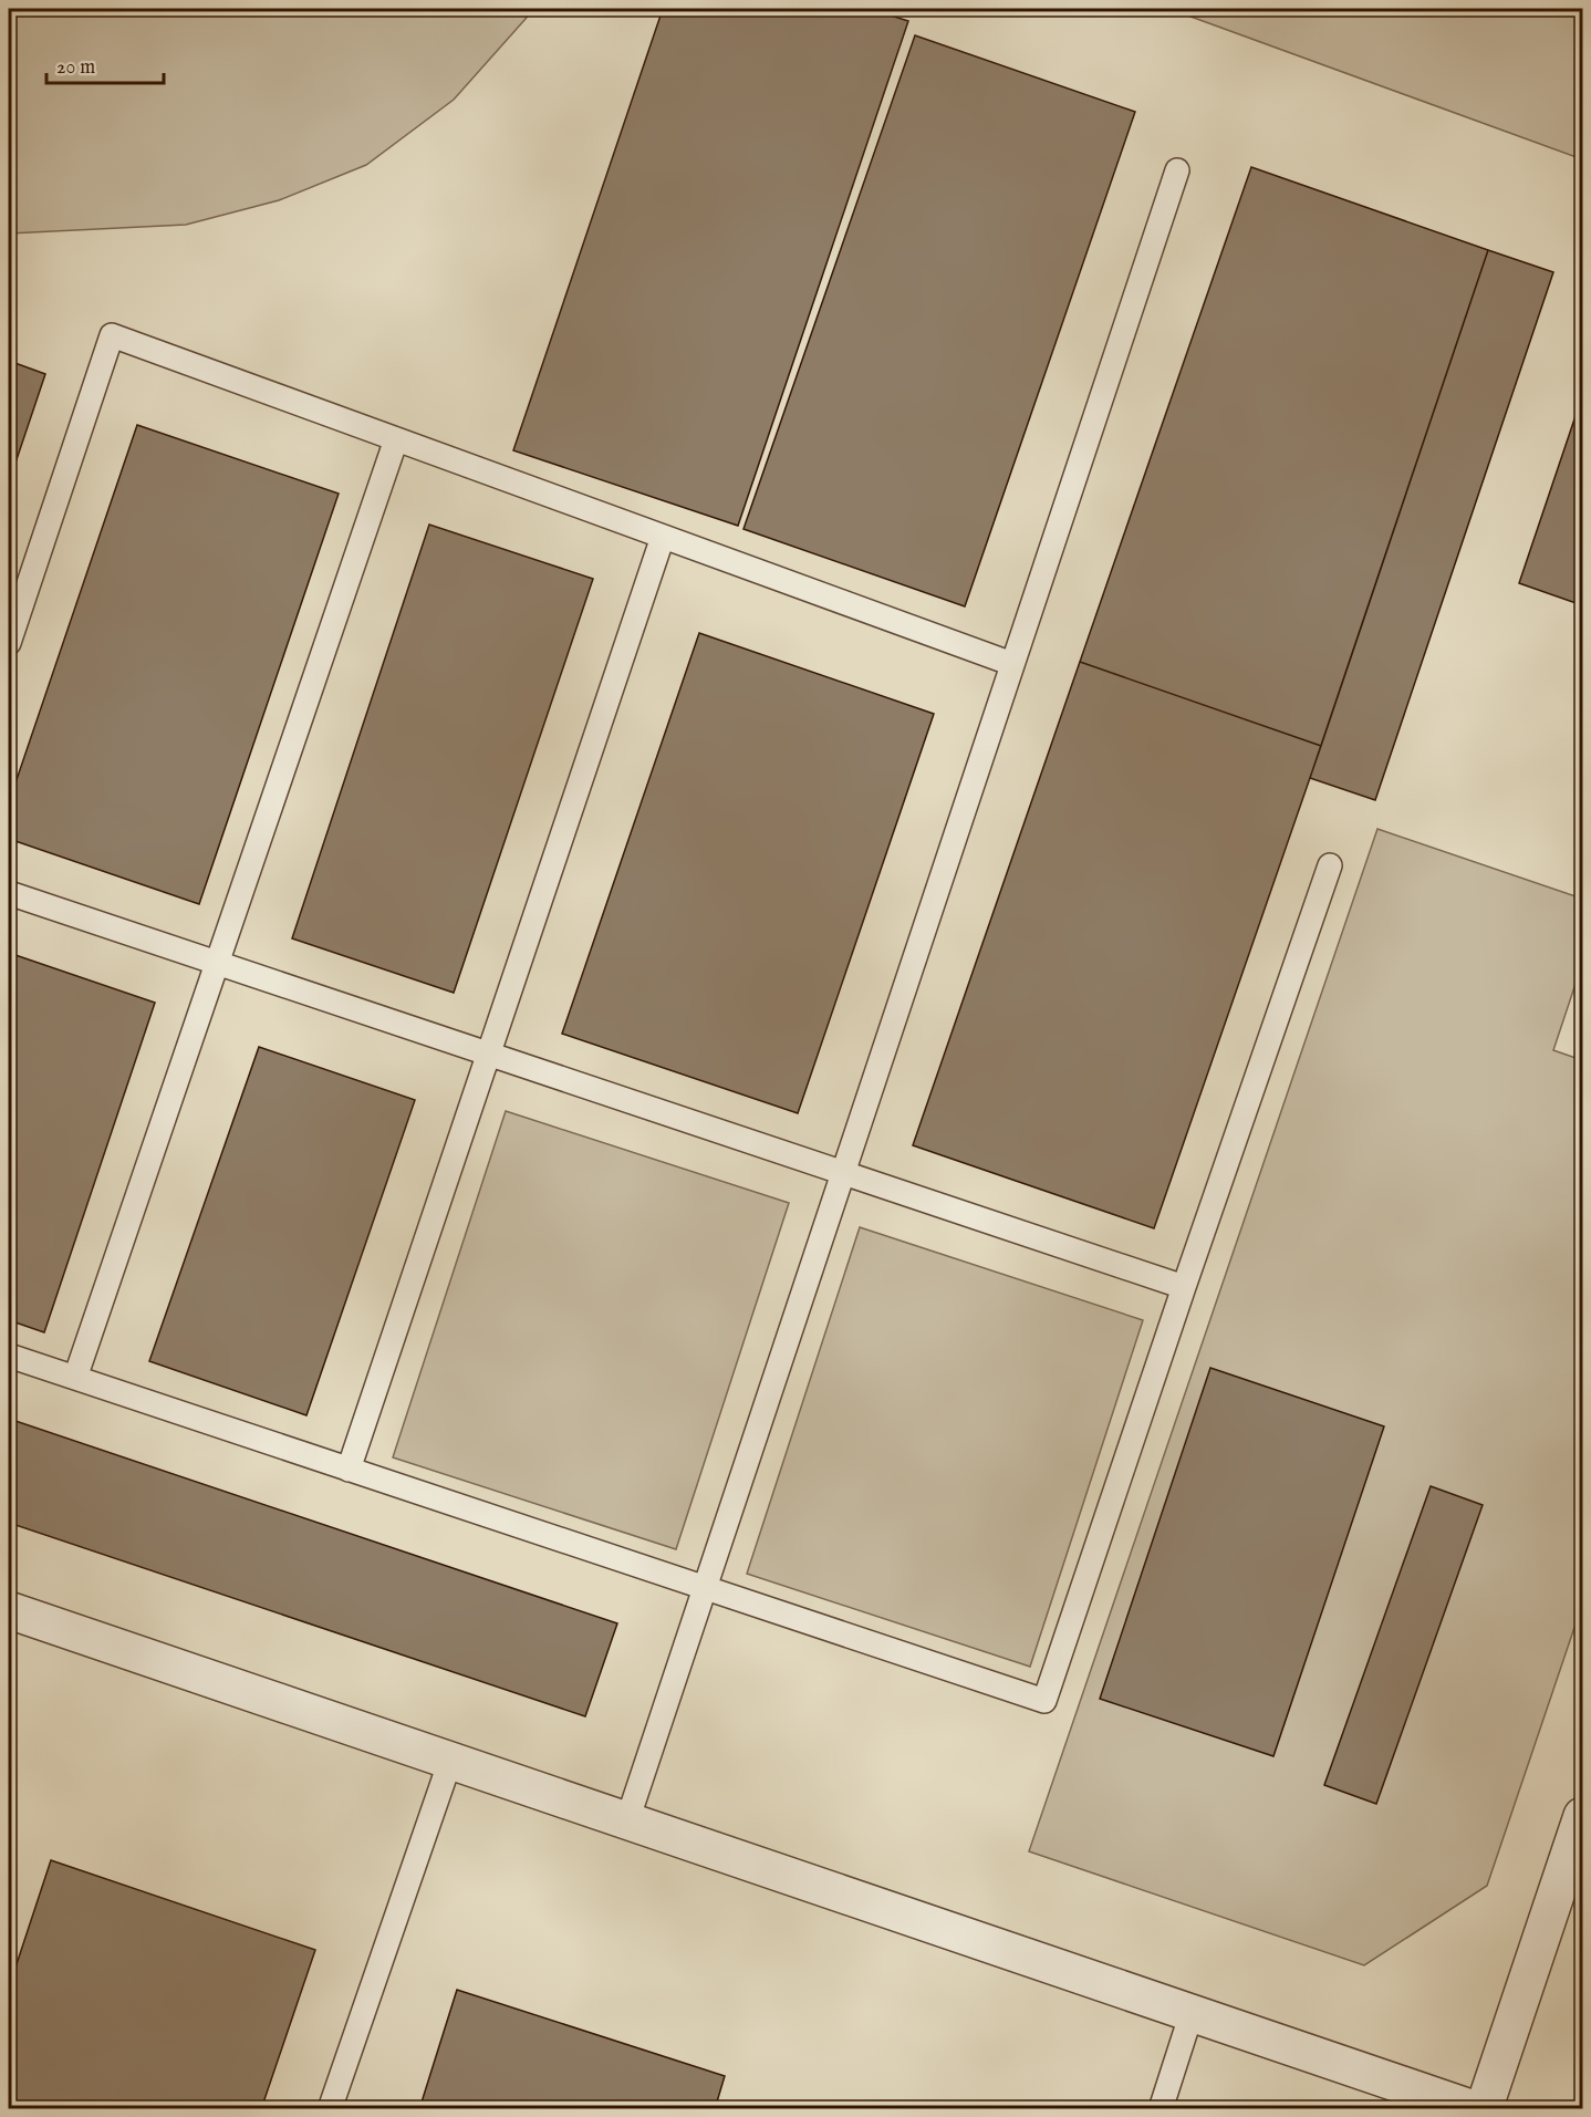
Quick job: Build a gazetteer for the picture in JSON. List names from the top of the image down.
{
  "scale_bar": "20 m"
}
